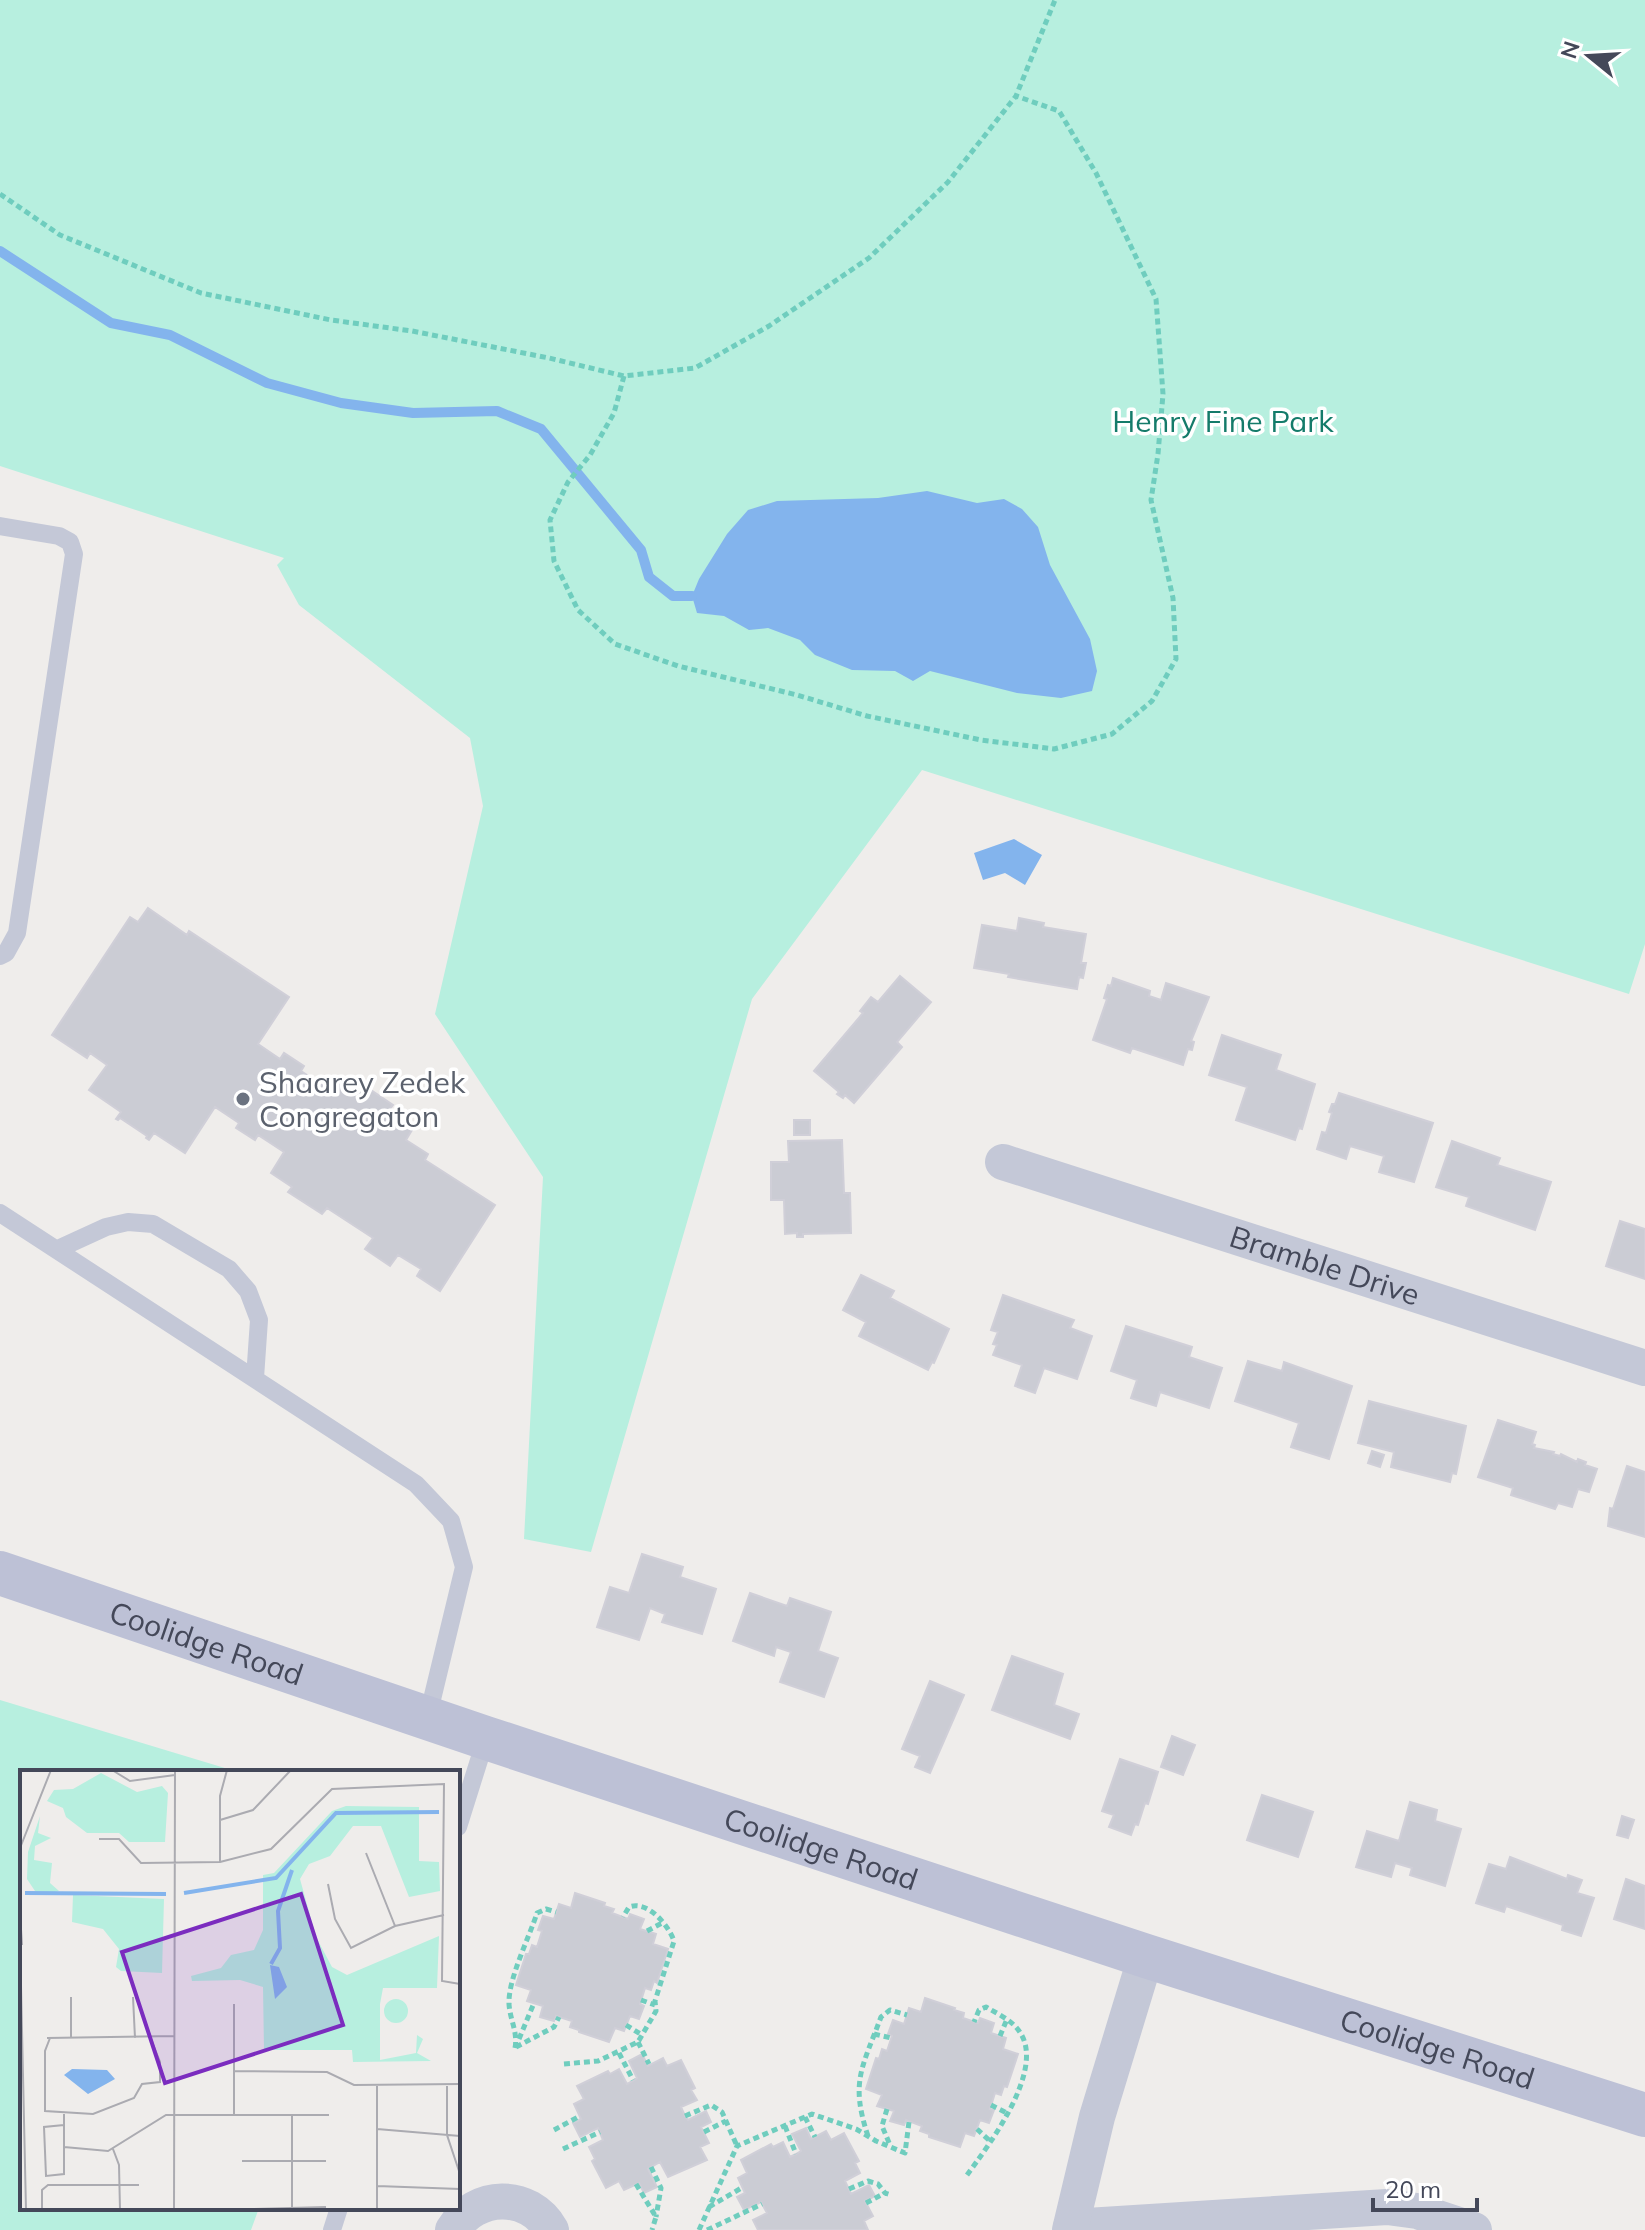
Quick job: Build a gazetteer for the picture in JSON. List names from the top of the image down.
{
  "streets": {
    "street": ["Bramble Drive", "Coolidge Road"]
  },
  "parks": ["Henry Fine Park"],
  "places": ["Shaarey Zedek Congregaton"],
  "scale_bar": "20 m",
  "north": "left"
}
